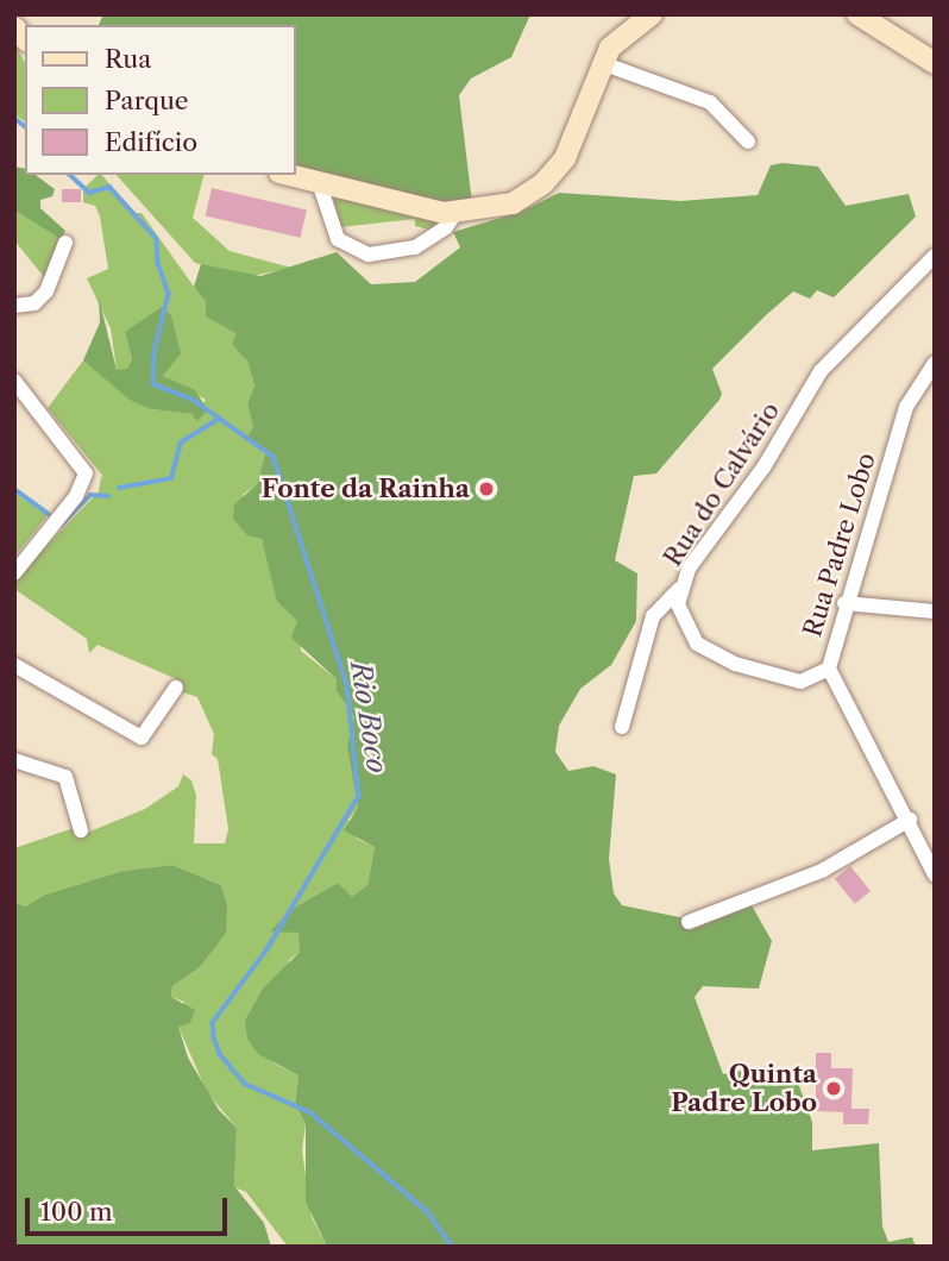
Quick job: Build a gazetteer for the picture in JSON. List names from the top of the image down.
{
  "streets": {
    "street": ["Rua do Calvário", "Rua Padre Lobo"]
  },
  "crossings": [
    ["Rua do Calvário", "Rua Padre Lobo"]
  ],
  "water": ["Rio Boco"],
  "places": ["Fonte da Rainha", "Quinta Padre Lobo"],
  "legend": ["Rua", "Parque", "Edifício"],
  "scale_bar": "100 m"
}
